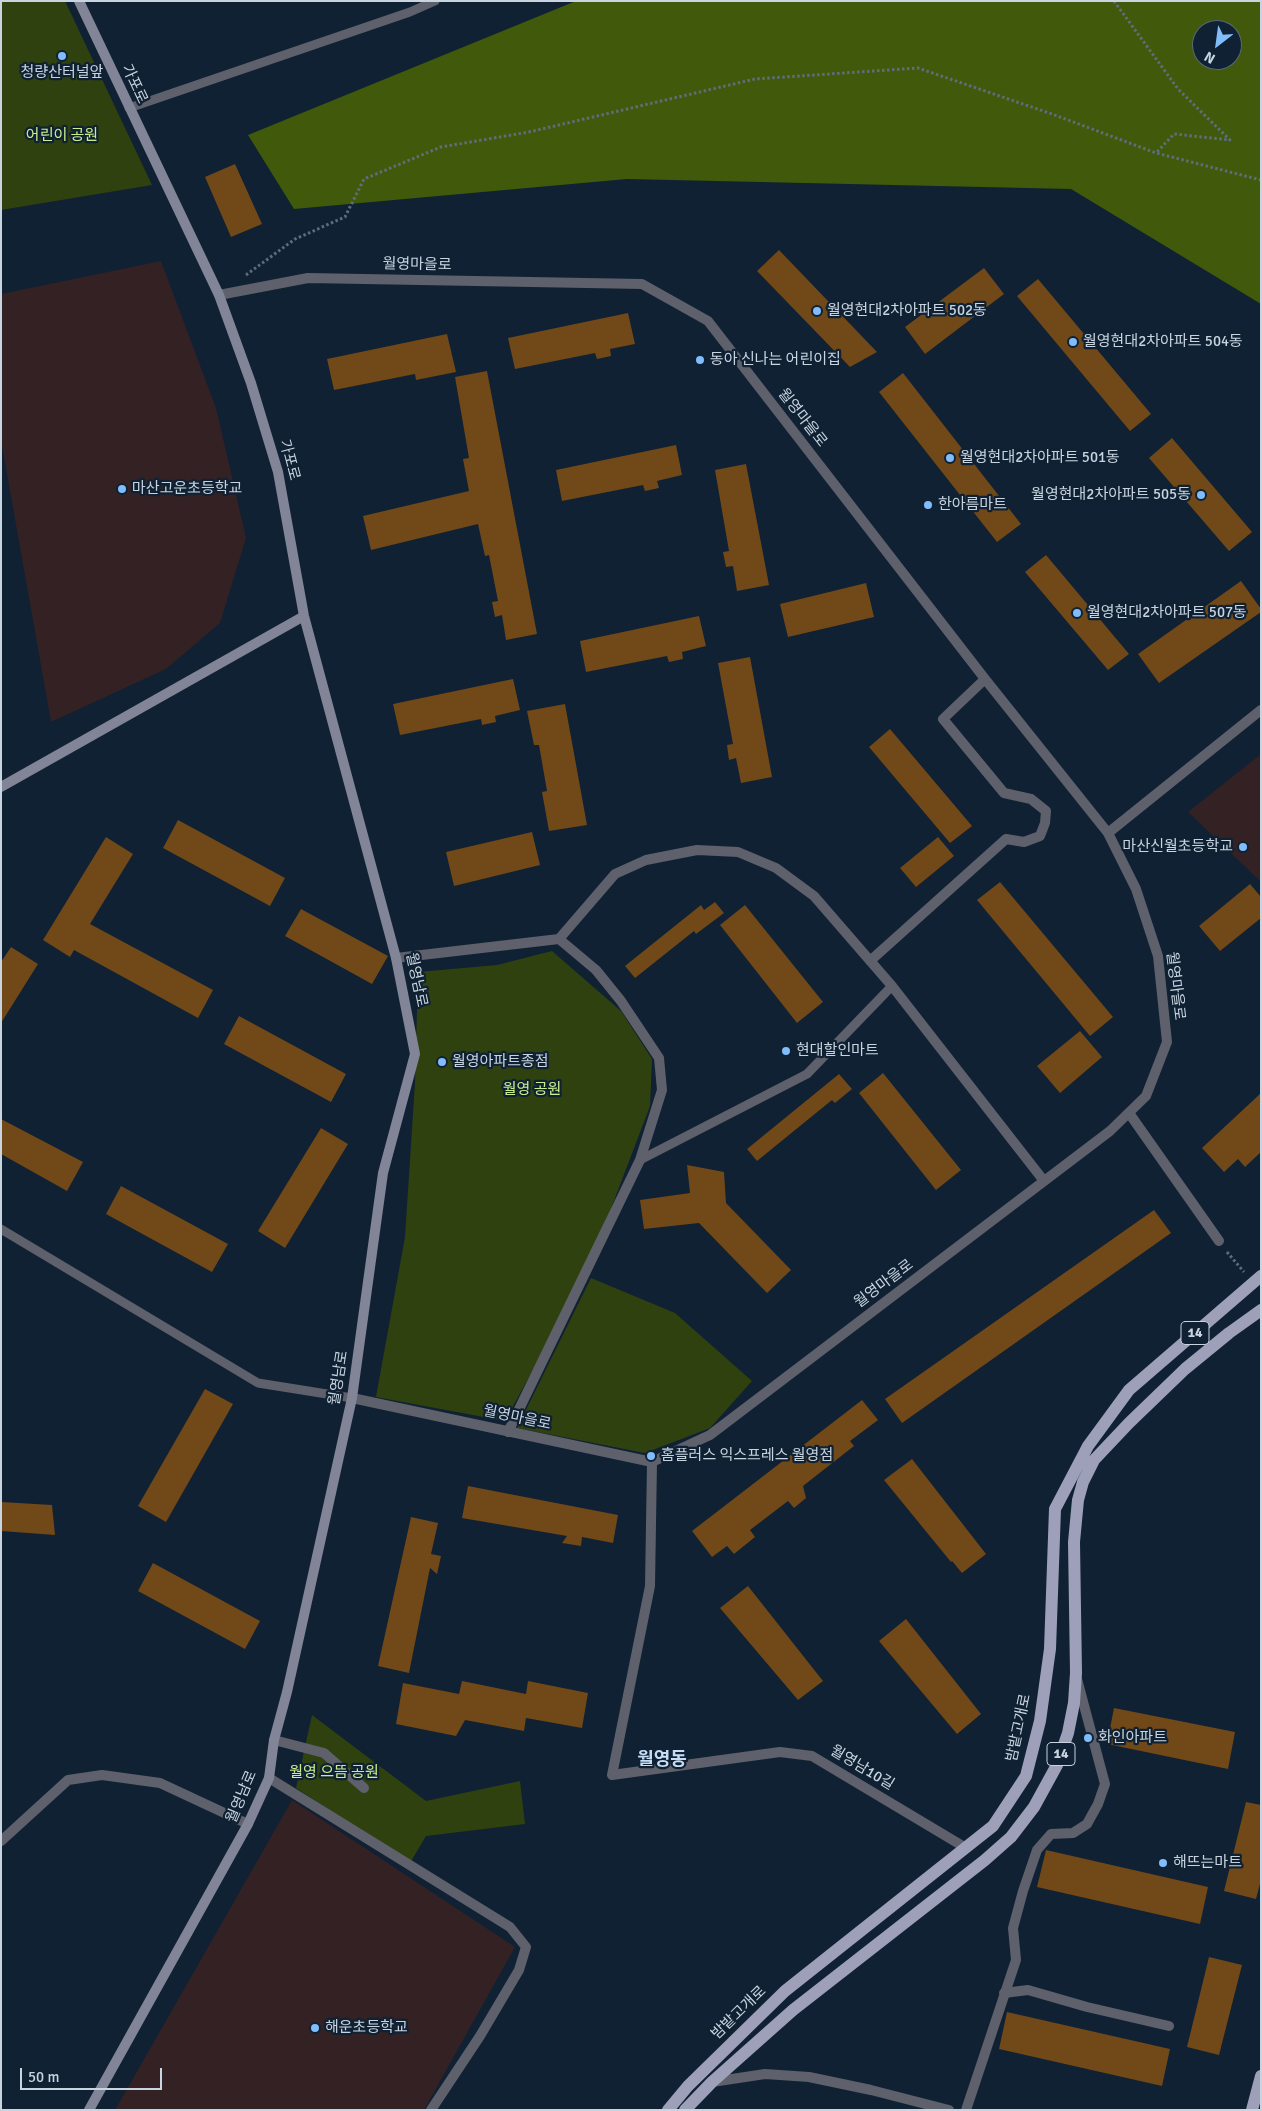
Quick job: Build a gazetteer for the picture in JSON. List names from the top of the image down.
{
  "streets": {
    "main road": [
      "가포로",
      "월영남로",
      "14",
      "밤밭고개로"
    ],
    "street": ["월영마을로", "월영남10길"]
  },
  "crossings": [
    ["가포로", "월영마을로"],
    ["가포로", "월영남로"],
    ["월영마을로", "월영남로"],
    ["월영마을로", "월영남10길"],
    ["밤밭고개로", "월영남10길"]
  ],
  "districts": ["월영동"],
  "parks": ["어린이 공원", "월영 공원", "월영 으뜸 공원"],
  "places": [
    "청량산터널앞",
    "월영현대2차아파트 502동",
    "월영현대2차아파트 504동",
    "동아 신나는 어린이집",
    "월영현대2차아파트 501동",
    "마산고운초등학교",
    "월영현대2차아파트 505동",
    "한아름마트",
    "월영현대2차아파트 507동",
    "마산신월초등학교",
    "현대할인마트",
    "월영아파트종점",
    "홈플러스 익스프레스 월영점",
    "화인아파트",
    "해뜨는마트",
    "해운초등학교"
  ],
  "scale_bar": "50 m",
  "north": "bottom left"
}
